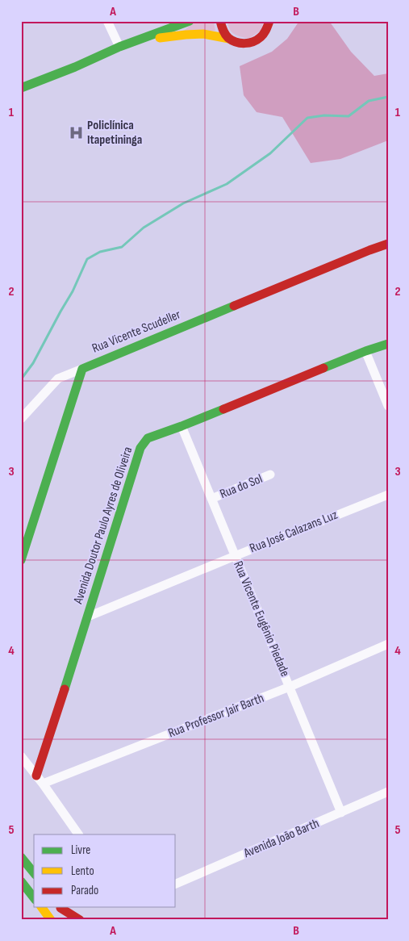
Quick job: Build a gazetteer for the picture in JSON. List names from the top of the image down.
{
  "streets": {
    "main road": ["Rua Vicente Scudeller", "Avenida Doutor Paulo Ayres de Oliveira"],
    "street": [
      "Rua do Sol",
      "Rua José Calazans Luz",
      "Rua Vicente Eugênio Piedade",
      "Rua Professor Jair Barth",
      "Avenida João Barth"
    ]
  },
  "crossings": [
    ["Rua do Sol", "Rua Vicente Eugênio Piedade"],
    ["Avenida Doutor Paulo Ayres de Oliveira", "Rua José Calazans Luz"],
    ["Avenida Doutor Paulo Ayres de Oliveira", "Rua Vicente Eugênio Piedade"],
    ["Rua José Calazans Luz", "Rua Vicente Eugênio Piedade"],
    ["Rua Vicente Eugênio Piedade", "Rua Professor Jair Barth"],
    ["Rua Vicente Eugênio Piedade", "Avenida João Barth"]
  ],
  "places": {
    "hospital": ["Policlínica Itapetininga"]
  },
  "legend": ["Livre", "Lento", "Parado"],
  "grid": {
    "columns": ["A", "B"],
    "rows": [
      "1",
      "2",
      "3",
      "4",
      "5"
    ]
  }
}
